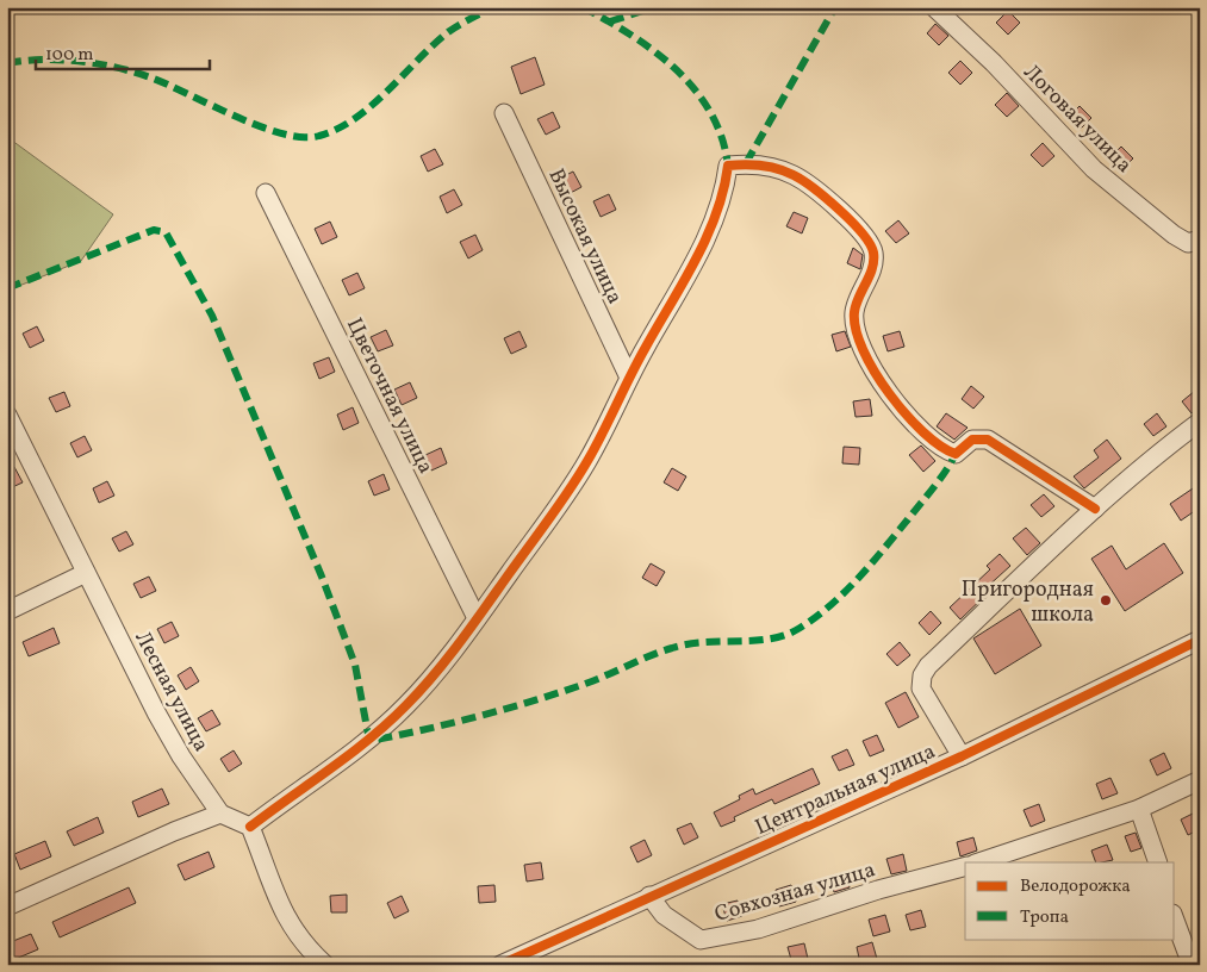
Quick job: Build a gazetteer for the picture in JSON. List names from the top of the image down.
{
  "streets": {
    "street": [
      "Логовая улица",
      "Высокая улица",
      "Цветочная улица",
      "Лесная улица",
      "Центральная улица",
      "Совхозная улица"
    ]
  },
  "crossings": [
    ["Центральная улица", "Совхозная улица"]
  ],
  "places": ["Пригородная школа"],
  "legend": ["Велодорожка", "Тропа"],
  "scale_bar": "100 m"
}
